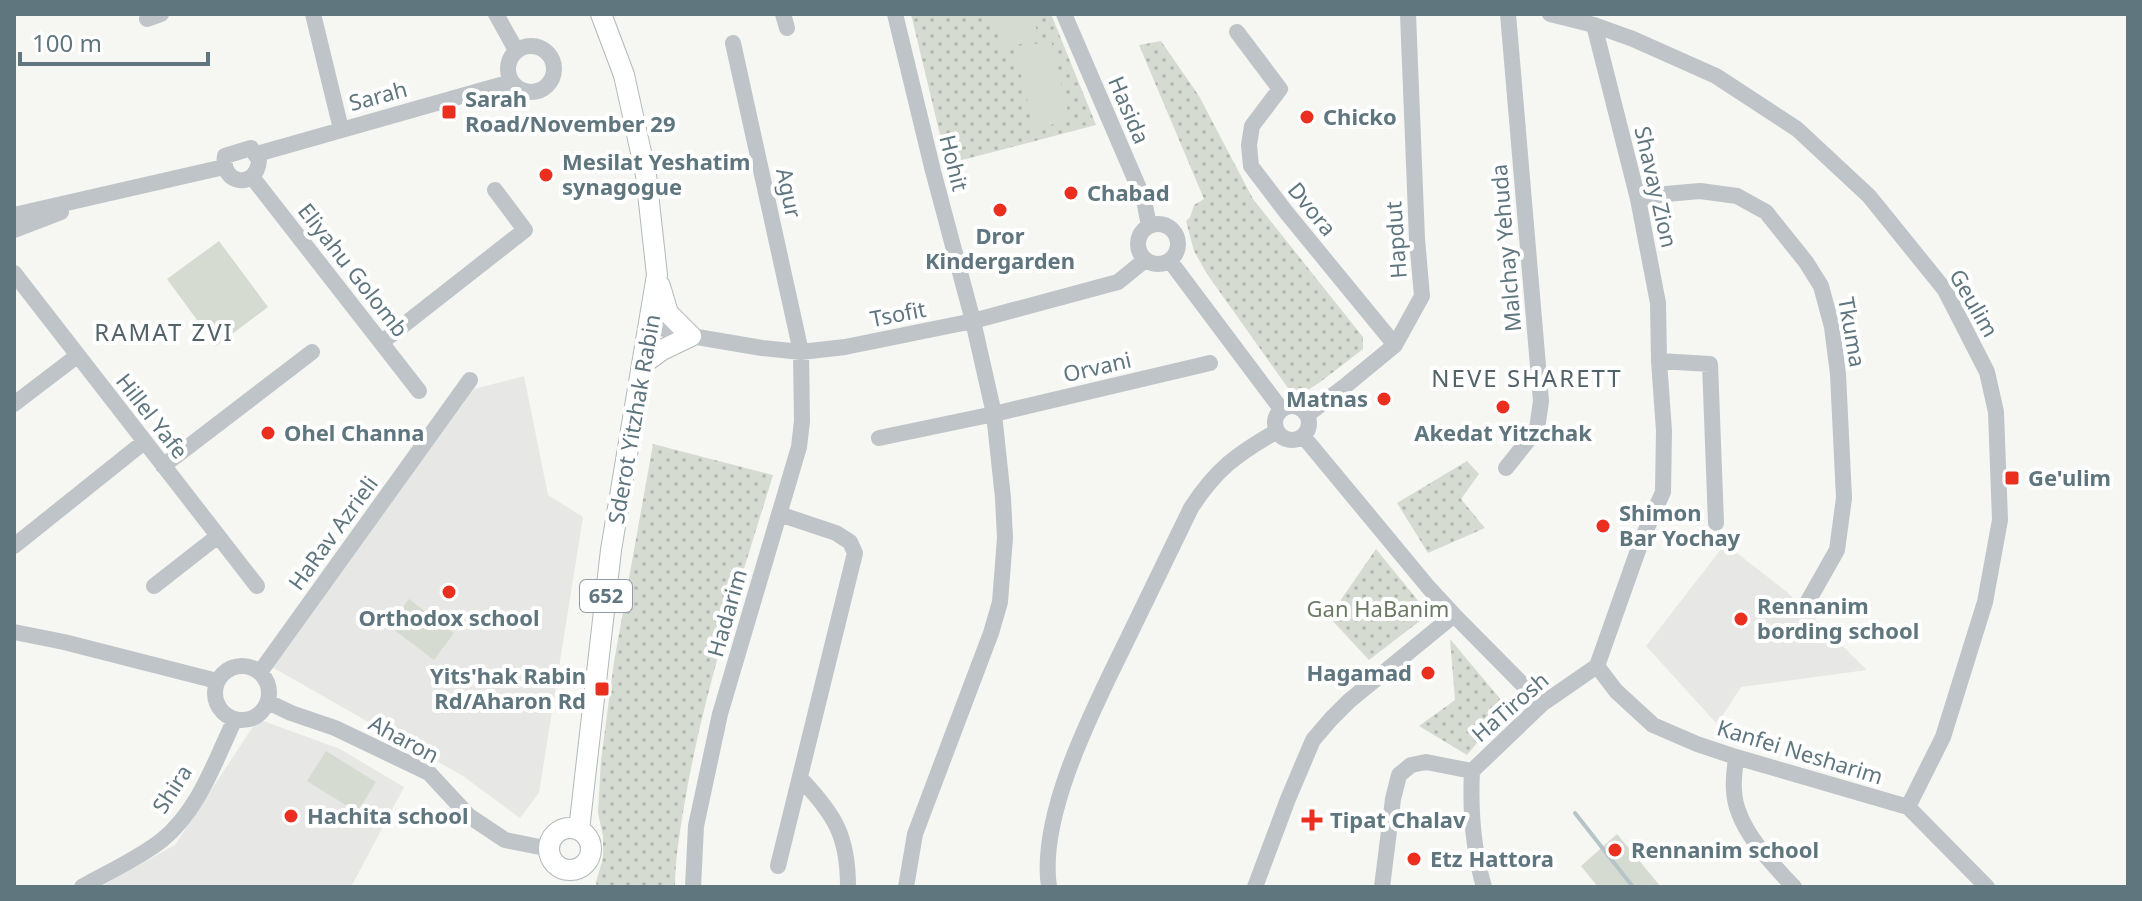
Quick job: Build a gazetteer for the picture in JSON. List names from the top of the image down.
{
  "streets": {
    "main road": ["Sderot Yitzhak Rabin", "652"],
    "street": [
      "Sarah",
      "Hasida",
      "Hohit",
      "Shavay Zion",
      "Agur",
      "Dvora",
      "Hapdut",
      "Malchay Yehuda",
      "Eliyahu Golomb",
      "Geulim",
      "Tsofit",
      "Tkuma",
      "Orvani",
      "Hillel Yafe",
      "HaRav Azrieli",
      "Hadarim",
      "HaTirosh",
      "Aharon",
      "Kanfei Nesharim",
      "Shira"
    ]
  },
  "crossings": [
    ["Sarah", "Eliyahu Golomb"],
    ["Hasida", "Tsofit"],
    ["Hohit", "Tsofit"],
    ["Shavay Zion", "Geulim"],
    ["Shavay Zion", "Tkuma"],
    ["Shavay Zion", "HaTirosh"],
    ["Shavay Zion", "Kanfei Nesharim"],
    ["Agur", "Tsofit"],
    ["Agur", "Hadarim"],
    ["Dvora", "Hapdut"],
    ["Geulim", "Kanfei Nesharim"],
    ["Tsofit", "Sderot Yitzhak Rabin"],
    ["Tsofit", "Hadarim"],
    ["Sderot Yitzhak Rabin", "Aharon"],
    ["HaRav Azrieli", "Aharon"],
    ["HaRav Azrieli", "Shira"],
    ["HaTirosh", "Kanfei Nesharim"],
    ["Aharon", "Shira"]
  ],
  "districts": ["RAMAT ZVI", "NEVE SHARETT"],
  "parks": ["Gan HaBanim"],
  "places": {
    "transit": ["Sarah Road/November 29", "Ge'ulim", "Yits'hak Rabin Rd/Aharon Rd"],
    "other": [
      "Chicko",
      "Mesilat Yeshatim synagogue",
      "Chabad",
      "Dror Kindergarden",
      "Matnas",
      "Akedat Yitzchak",
      "Ohel Channa",
      "Shimon Bar Yochay",
      "Orthodox school",
      "Rennanim bording school",
      "Hagamad",
      "Hachita school",
      "Rennanim school",
      "Etz Hattora"
    ],
    "health": ["Tipat Chalav"]
  },
  "scale_bar": "100 m"
}
